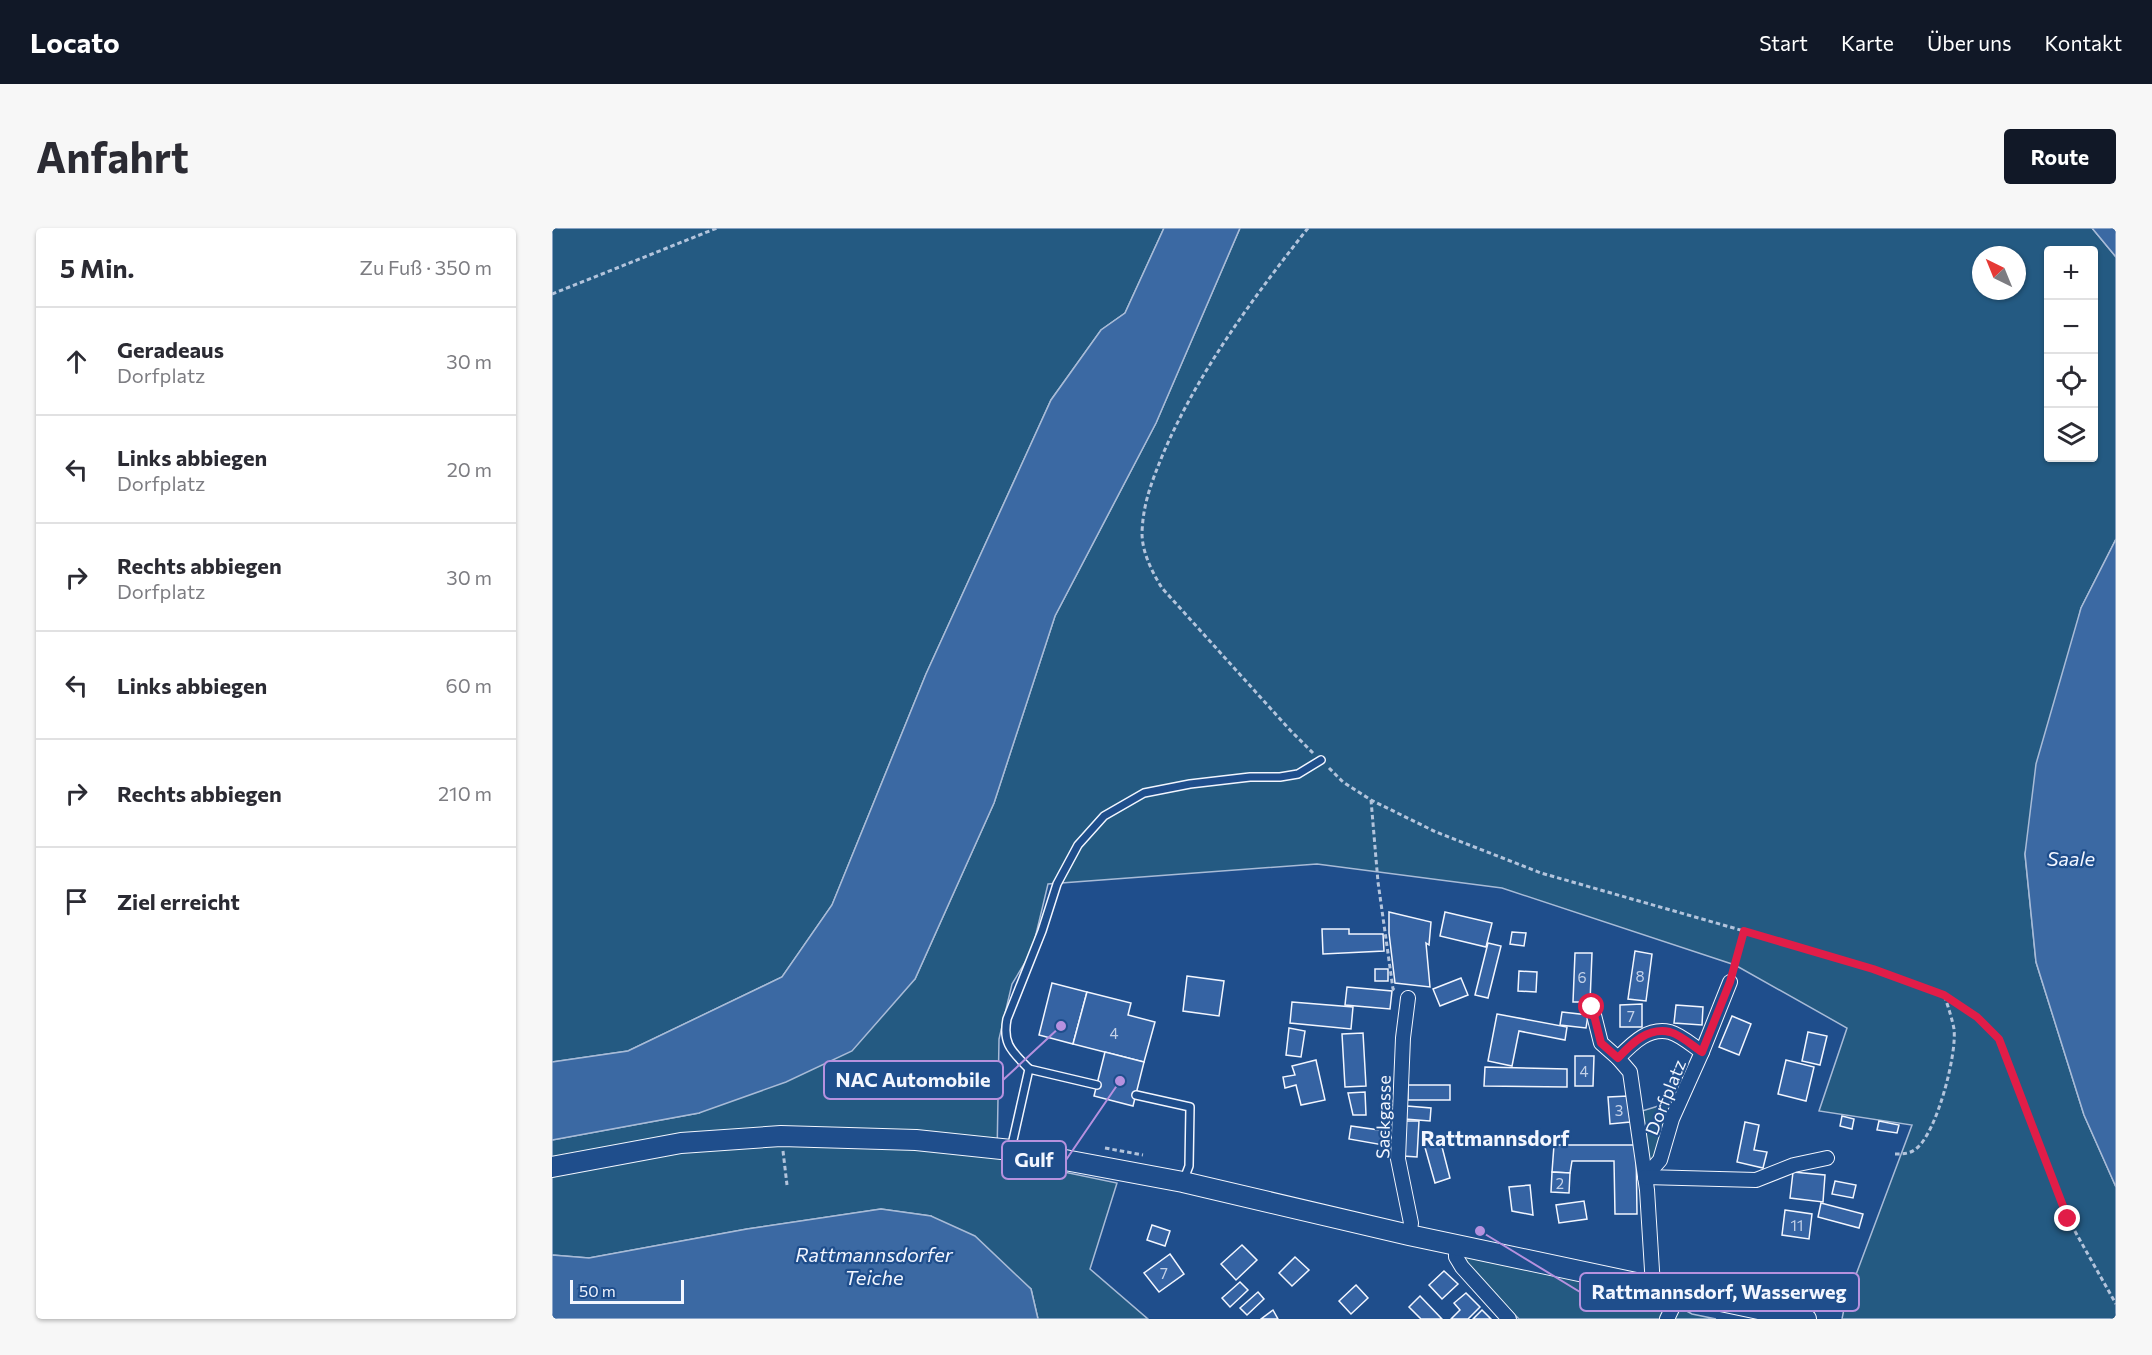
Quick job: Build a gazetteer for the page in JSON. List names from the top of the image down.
{
  "streets": {
    "street": ["Dorfplatz", "Sackgasse"]
  },
  "districts": ["Rattmannsdorf"],
  "water": ["Saale", "Rattmannsdorfer Teiche"],
  "places": ["NAC Automobile", "Gulf", "Rattmannsdorf, Wasserweg"],
  "house_numbers": [
    "8",
    "6",
    "7",
    "4",
    "4",
    "3",
    "2",
    "11",
    "7"
  ],
  "scale_bar": "50 m",
  "north": "top left",
  "page": {
    "header": "Locato",
    "nav": [
      "Start",
      "Karte",
      "Über uns",
      "Kontakt"
    ],
    "buttons": "Route",
    "title": "Anfahrt",
    "heading": ["5 Min.", "Zu Fuß · 350 m"],
    "map_buttons": ["+", "−"],
    "list": [
      ["Geradeaus", "Dorfplatz", "30 m"],
      ["Links abbiegen", "Dorfplatz", "20 m"],
      ["Rechts abbiegen", "Dorfplatz", "30 m"],
      ["Links abbiegen", "60 m"],
      ["Rechts abbiegen", "210 m"],
      "Ziel erreicht"
    ],
    "scale": "50 m"
  }
}
